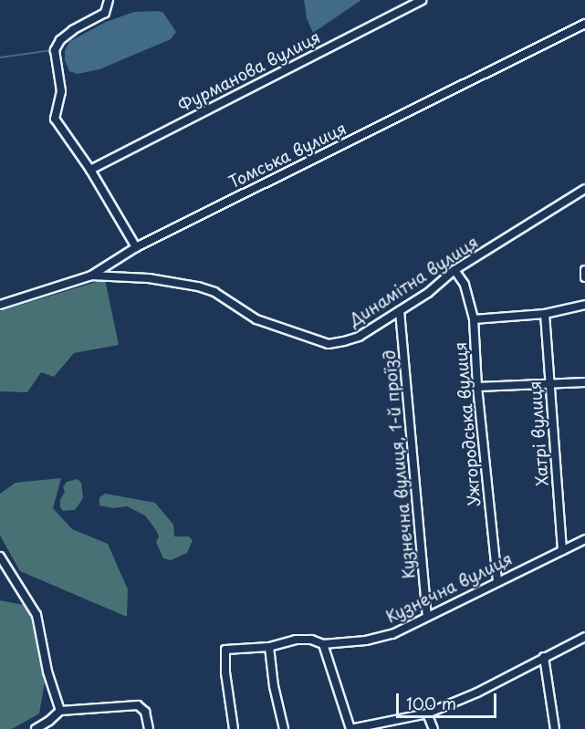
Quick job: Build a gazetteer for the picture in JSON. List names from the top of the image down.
{
  "streets": {
    "street": [
      "Фурманова вулиця",
      "Томська вулиця",
      "Динамітна вулиця",
      "Ужгородська вулиця",
      "Хатрі вулиця",
      "Кузнечна вулиця, 1-й проїзд",
      "Кузнечна вулиця"
    ]
  },
  "crossings": [
    ["Томська вулиця", "Динамітна вулиця"],
    ["Динамітна вулиця", "Ужгородська вулиця"],
    ["Динамітна вулиця", "Кузнечна вулиця, 1-й проїзд"],
    ["Ужгородська вулиця", "Кузнечна вулиця"],
    ["Хатрі вулиця", "Кузнечна вулиця"],
    ["Кузнечна вулиця, 1-й проїзд", "Кузнечна вулиця"]
  ],
  "scale_bar": "100 m"
}
